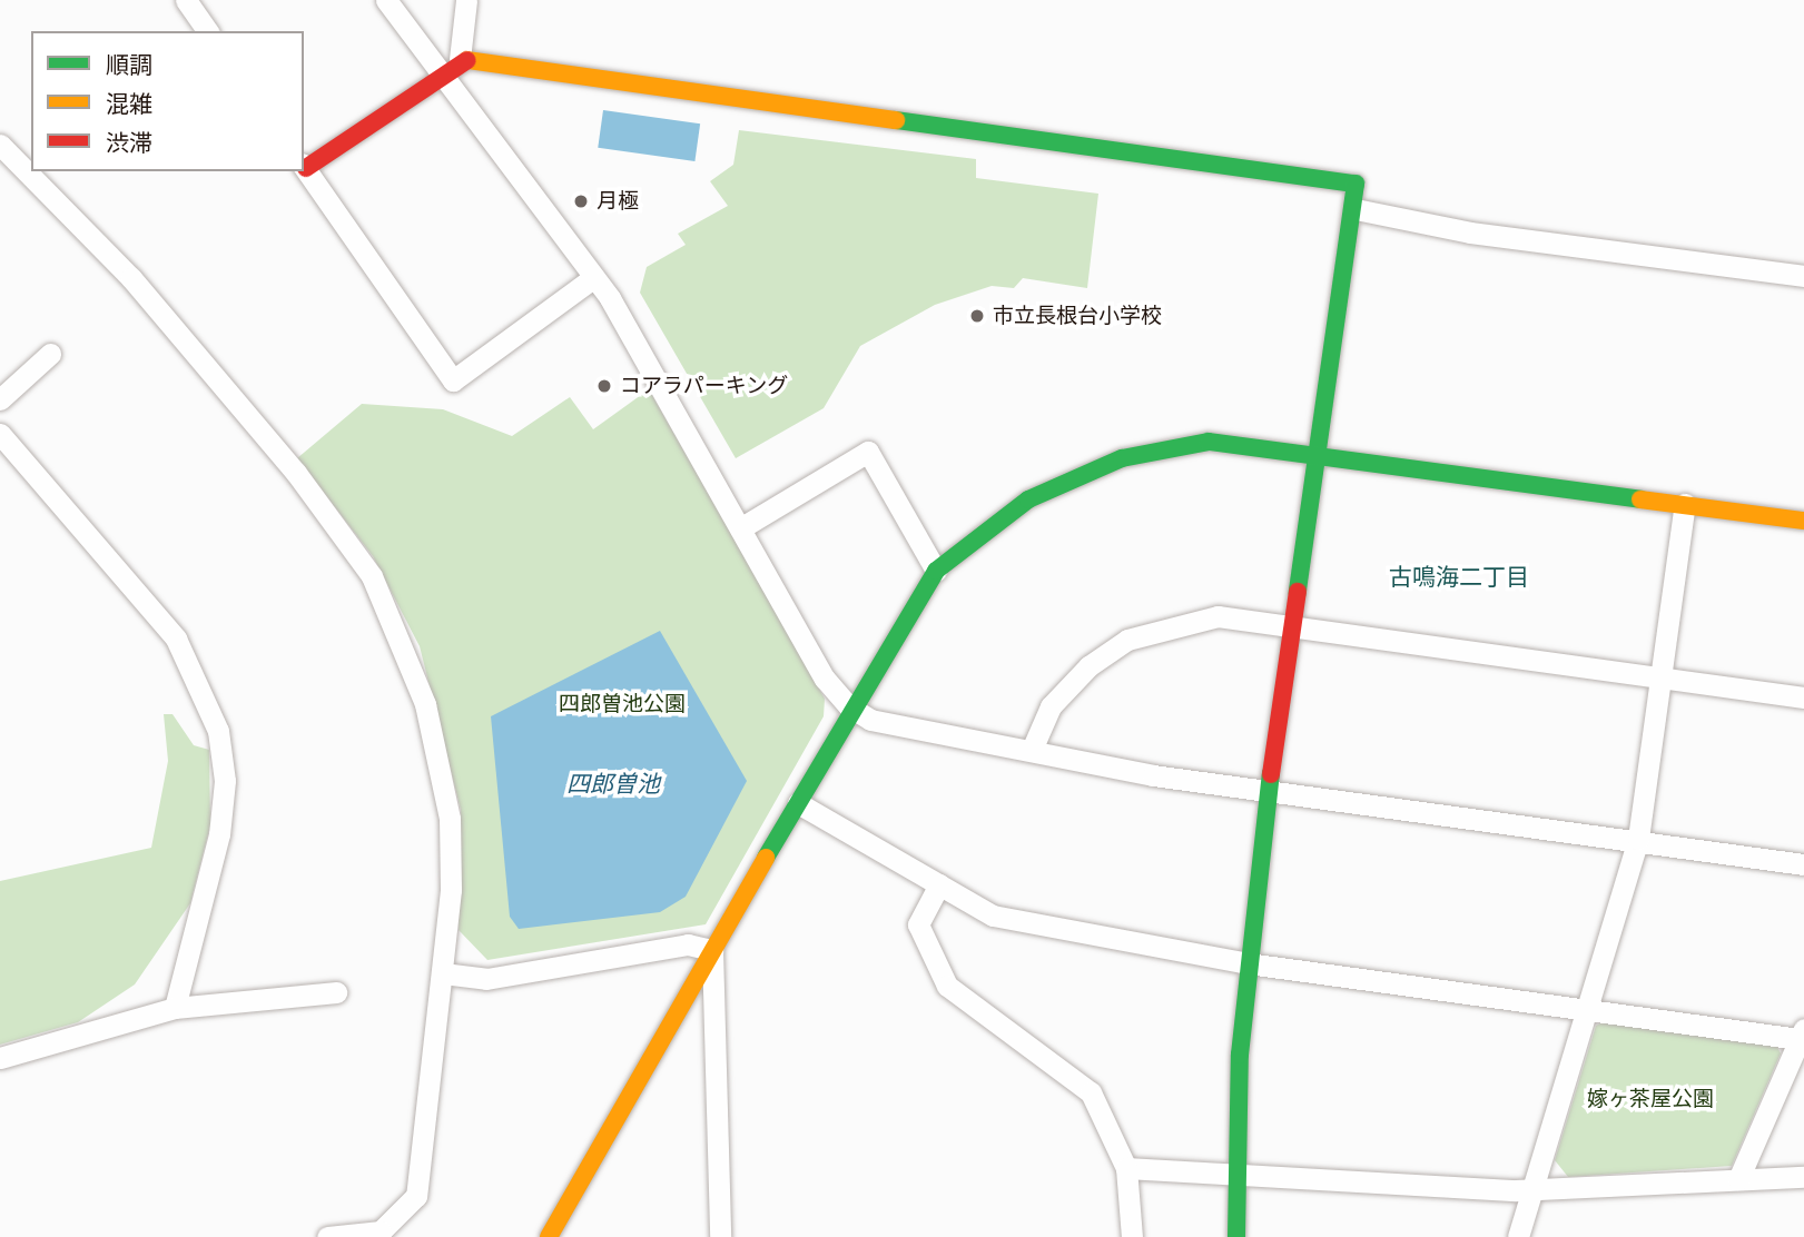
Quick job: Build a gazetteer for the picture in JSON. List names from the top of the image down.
{
  "districts": ["古鳴海二丁目"],
  "water": ["四郎曽池"],
  "parks": ["四郎曽池公園", "嫁ヶ茶屋公園"],
  "places": ["月極", "市立長根台小学校", "コアラパーキング"],
  "legend": ["順調", "混雑", "渋滞"]
}
